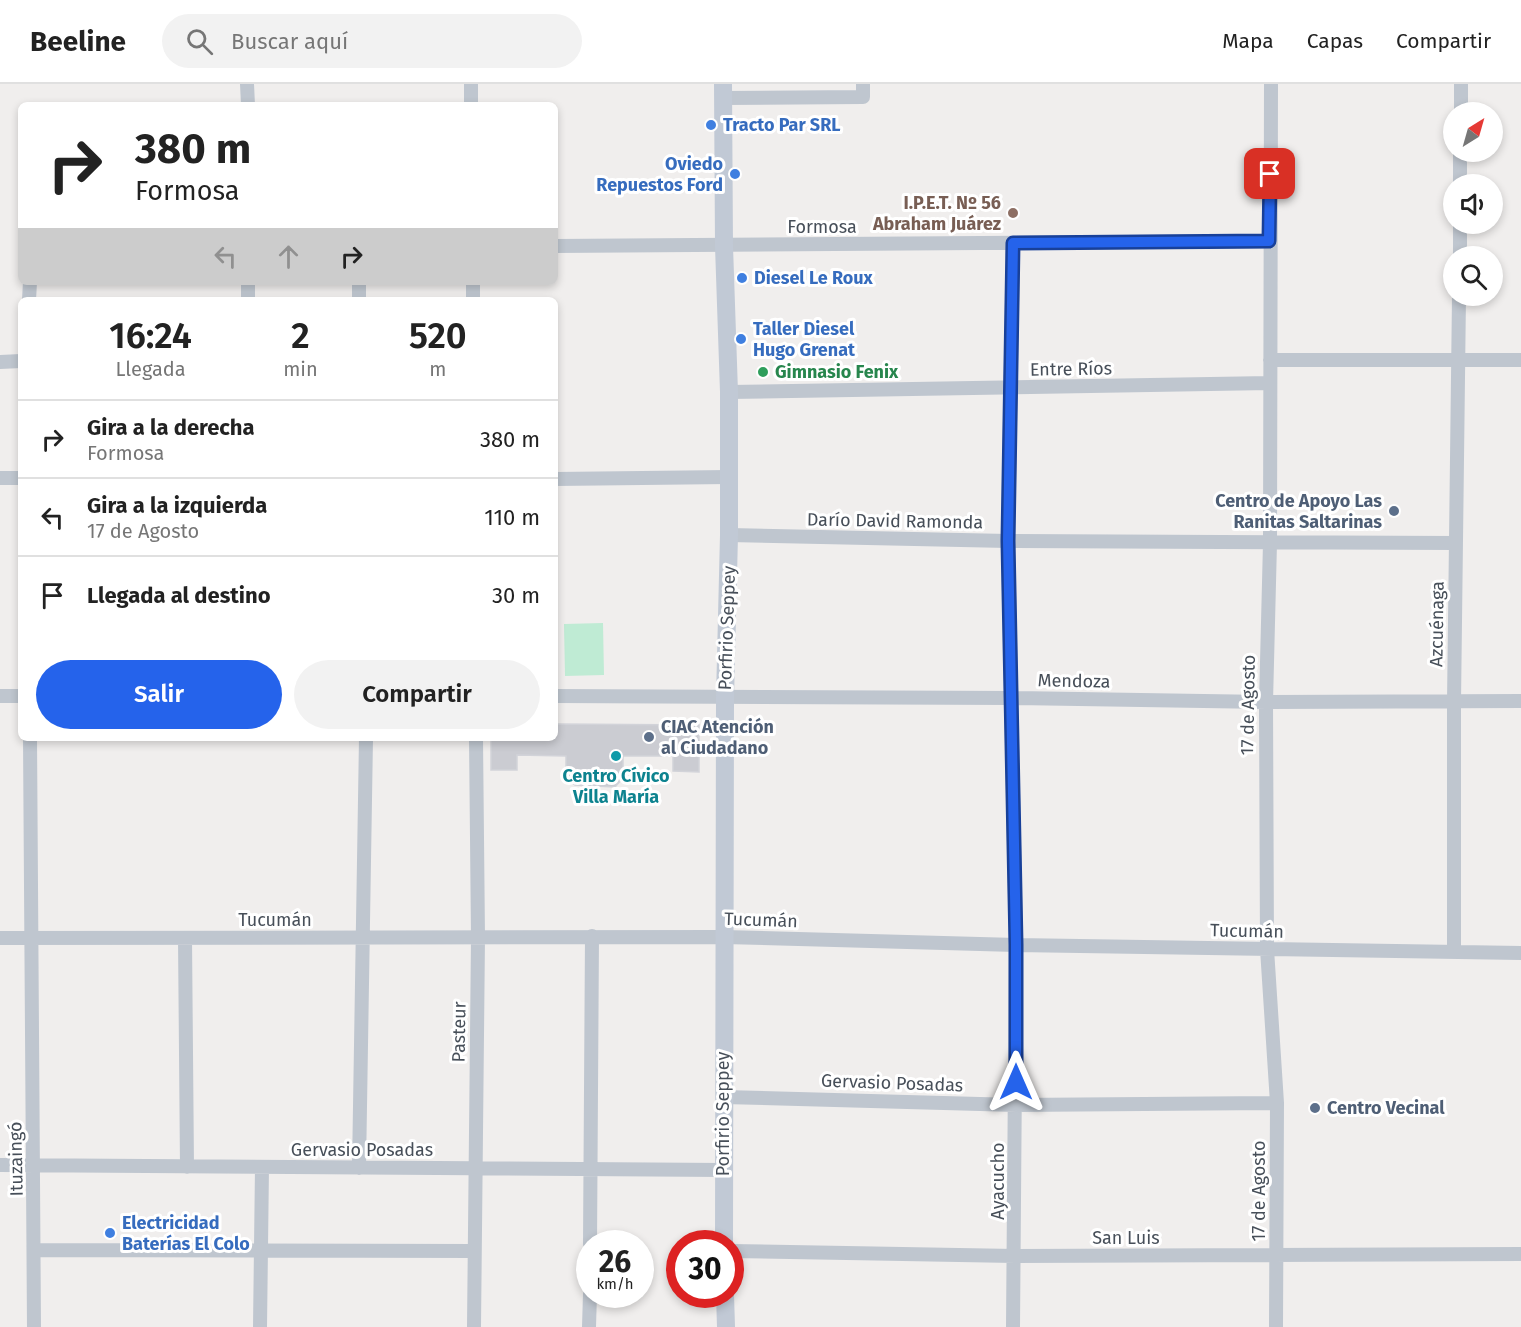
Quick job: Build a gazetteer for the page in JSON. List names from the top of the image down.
{
  "streets": {
    "main road": ["Porfirio Seppey"],
    "street": [
      "Formosa",
      "Entre Ríos",
      "Darío David Ramonda",
      "Azcuénaga",
      "Mendoza",
      "17 de Agosto",
      "Tucumán",
      "Pasteur",
      "Gervasio Posadas",
      "Ituzaingó",
      "Ayacucho",
      "San Luis"
    ]
  },
  "crossings": [
    ["Formosa", "Porfirio Seppey"],
    ["Formosa", "17 de Agosto"],
    ["Formosa", "Ayacucho"],
    ["Entre Ríos", "Porfirio Seppey"],
    ["Entre Ríos", "17 de Agosto"],
    ["Entre Ríos", "Ayacucho"],
    ["Darío David Ramonda", "Azcuénaga"],
    ["Darío David Ramonda", "Porfirio Seppey"],
    ["Darío David Ramonda", "17 de Agosto"],
    ["Darío David Ramonda", "Ayacucho"],
    ["Azcuénaga", "Mendoza"],
    ["Azcuénaga", "Tucumán"],
    ["Porfirio Seppey", "Mendoza"],
    ["Porfirio Seppey", "Tucumán"],
    ["Porfirio Seppey", "Gervasio Posadas"],
    ["Mendoza", "17 de Agosto"],
    ["Mendoza", "Ayacucho"],
    ["17 de Agosto", "Tucumán"],
    ["17 de Agosto", "Gervasio Posadas"],
    ["17 de Agosto", "San Luis"],
    ["Tucumán", "Pasteur"],
    ["Tucumán", "Ituzaingó"],
    ["Tucumán", "Ayacucho"],
    ["Pasteur", "Gervasio Posadas"],
    ["Gervasio Posadas", "Ituzaingó"],
    ["Gervasio Posadas", "Ayacucho"],
    ["Ayacucho", "San Luis"]
  ],
  "places": [
    "Tracto Par SRL",
    "Oviedo Repuestos Ford",
    "I.P.E.T. Nº 56 Abraham Juárez",
    "Diesel Le Roux",
    "Taller Diesel Hugo Grenat",
    "Gimnasio Fenix",
    "Centro de Apoyo Las Ranitas Saltarinas",
    "CIAC Atención al Ciudadano",
    "Centro Cívico Villa María",
    "Centro Vecinal",
    "Electricidad Baterías El Colo"
  ],
  "north": "top right",
  "page": {
    "header": "Beeline",
    "search": "Buscar aquí",
    "nav": ["Mapa", "Capas", "Compartir"],
    "turn": ["380 m", "Formosa"],
    "eta": [
      "16:24",
      "Llegada",
      "2",
      "min",
      "520",
      "m"
    ],
    "list": [
      {
        "name": "Gira a la derecha",
        "note": "Formosa",
        "value": "380 m"
      },
      {
        "name": "Gira a la izquierda",
        "note": "17 de Agosto",
        "value": "110 m"
      },
      {
        "name": "Llegada al destino",
        "value": "30 m"
      }
    ],
    "buttons": ["Salir", "Compartir"],
    "speed": "26 km/h",
    "limit": "30"
  }
}
